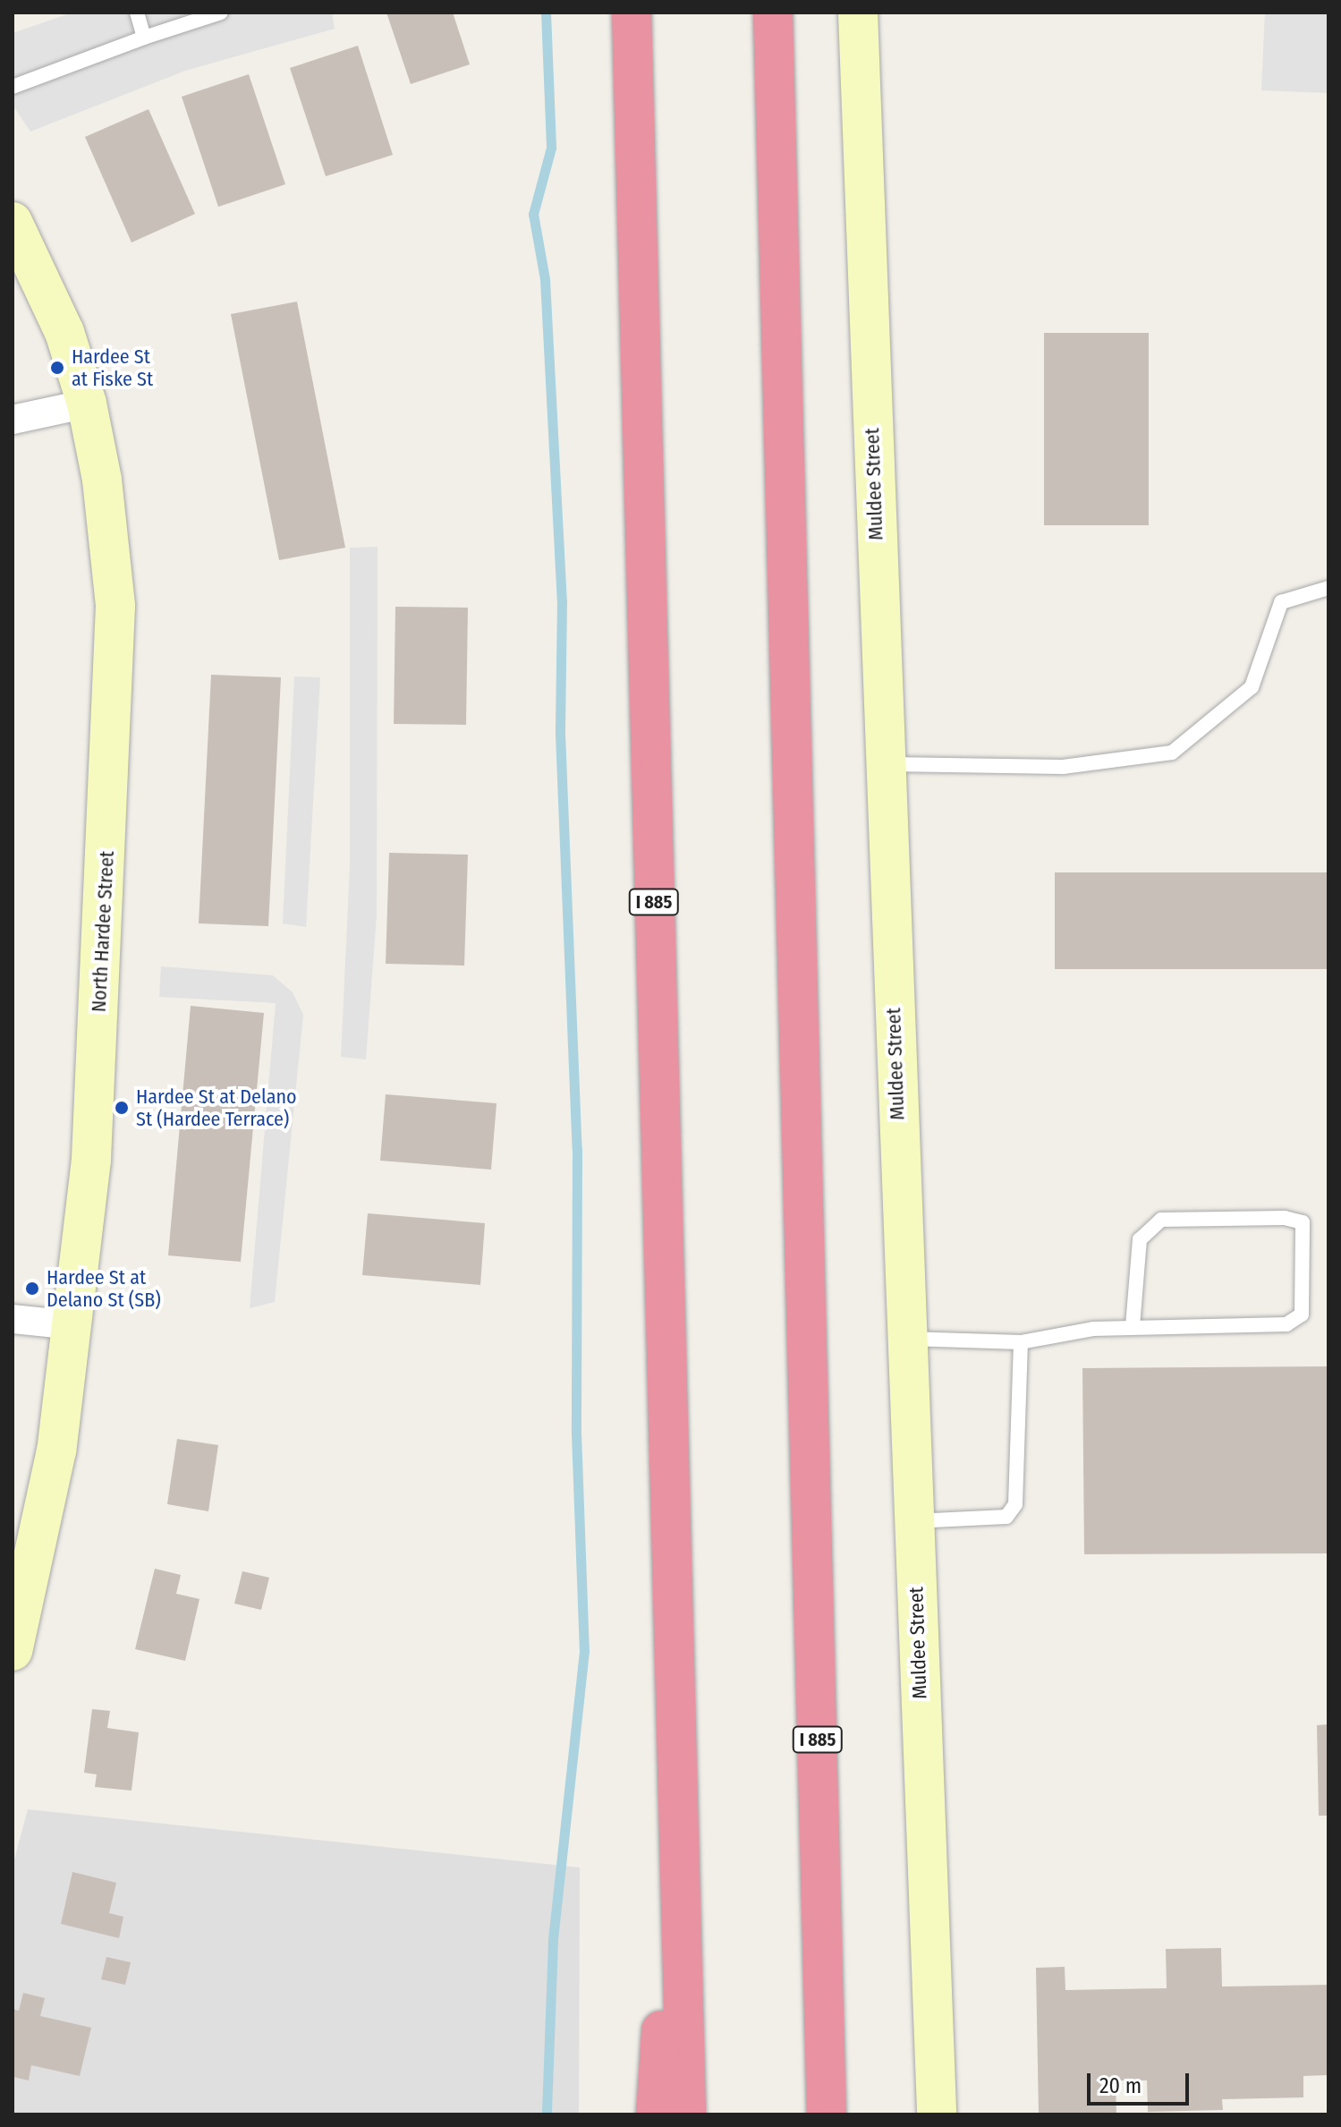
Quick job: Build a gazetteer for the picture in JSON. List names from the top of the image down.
{
  "streets": {
    "highway": ["I 885"],
    "street": ["Muldee Street", "North Hardee Street"]
  },
  "places": ["Hardee St at Fiske St", "Hardee St at Delano St (Hardee Terrace)", "Hardee St at Delano St (SB)"],
  "scale_bar": "20 m"
}
